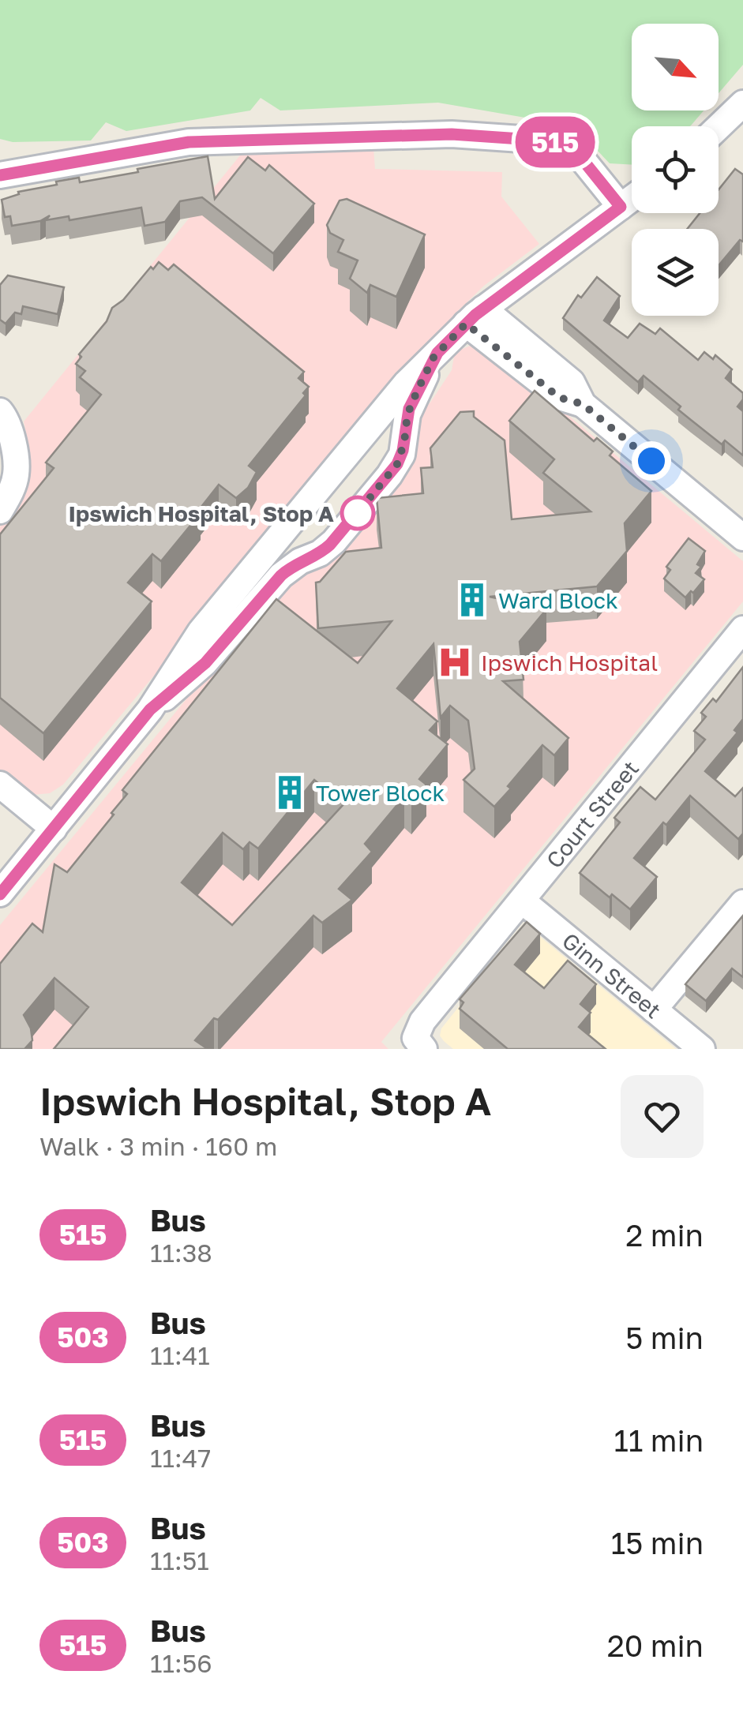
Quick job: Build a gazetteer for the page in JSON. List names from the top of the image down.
{
  "streets": {
    "street": ["Court Street", "Ginn Street"]
  },
  "crossings": [
    ["Court Street", "Ginn Street"]
  ],
  "places": {
    "other": ["Ipswich Hospital, Stop A"],
    "building": ["Ward Block", "Tower Block"],
    "hospital": ["Ipswich Hospital"]
  },
  "lines": ["bus line 515"],
  "north": "bottom right",
  "page": {
    "on_map": "515",
    "heading": ["Ipswich Hospital, Stop A", "Walk · 3 min · 160 m"],
    "list": [
      {
        "mark": "515",
        "name": "Bus",
        "note": "11:38",
        "value": "2 min"
      },
      {
        "mark": "503",
        "name": "Bus",
        "note": "11:41",
        "value": "5 min"
      },
      {
        "mark": "515",
        "name": "Bus",
        "note": "11:47",
        "value": "11 min"
      },
      {
        "mark": "503",
        "name": "Bus",
        "note": "11:51",
        "value": "15 min"
      },
      {
        "mark": "515",
        "name": "Bus",
        "note": "11:56",
        "value": "20 min"
      }
    ]
  }
}
